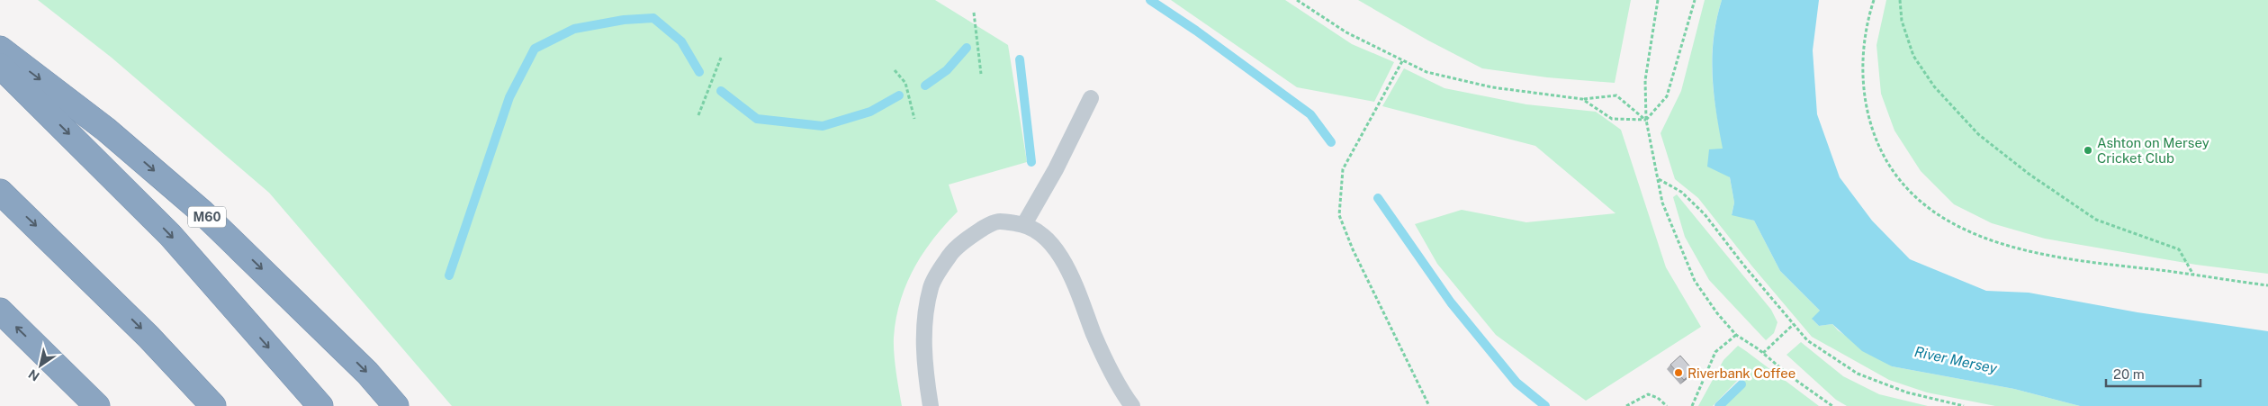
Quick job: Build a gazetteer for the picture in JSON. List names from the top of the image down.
{
  "streets": {
    "highway": ["M60"]
  },
  "water": ["River Mersey"],
  "places": ["Ashton on Mersey Cricket Club", "Riverbank Coffee"],
  "scale_bar": "20 m",
  "north": "bottom left"
}
